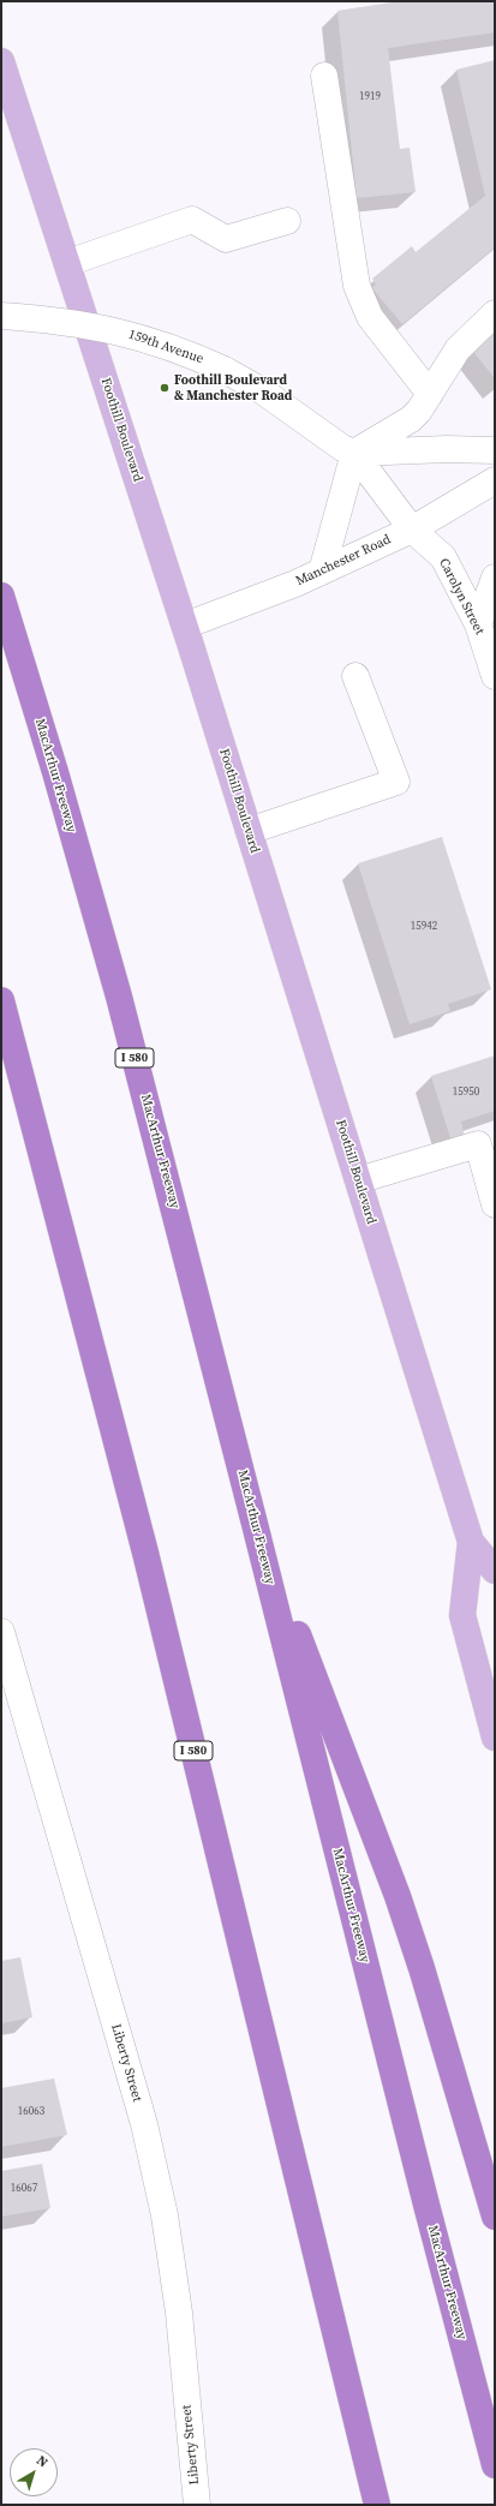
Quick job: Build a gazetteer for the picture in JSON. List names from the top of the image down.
{
  "streets": {
    "highway": ["MacArthur Freeway", "I 580"],
    "main road": ["Foothill Boulevard"],
    "street": [
      "159th Avenue",
      "Manchester Road",
      "Carolyn Street",
      "Liberty Street"
    ]
  },
  "crossings": [
    ["159th Avenue", "Manchester Road"],
    ["159th Avenue", "Carolyn Street"],
    ["Foothill Boulevard", "Manchester Road"],
    ["Manchester Road", "Carolyn Street"]
  ],
  "places": ["Foothill Boulevard & Manchester Road"],
  "house_numbers": [
    "1919",
    "15942",
    "15950",
    "16063",
    "16067"
  ],
  "north": "top right"
}
